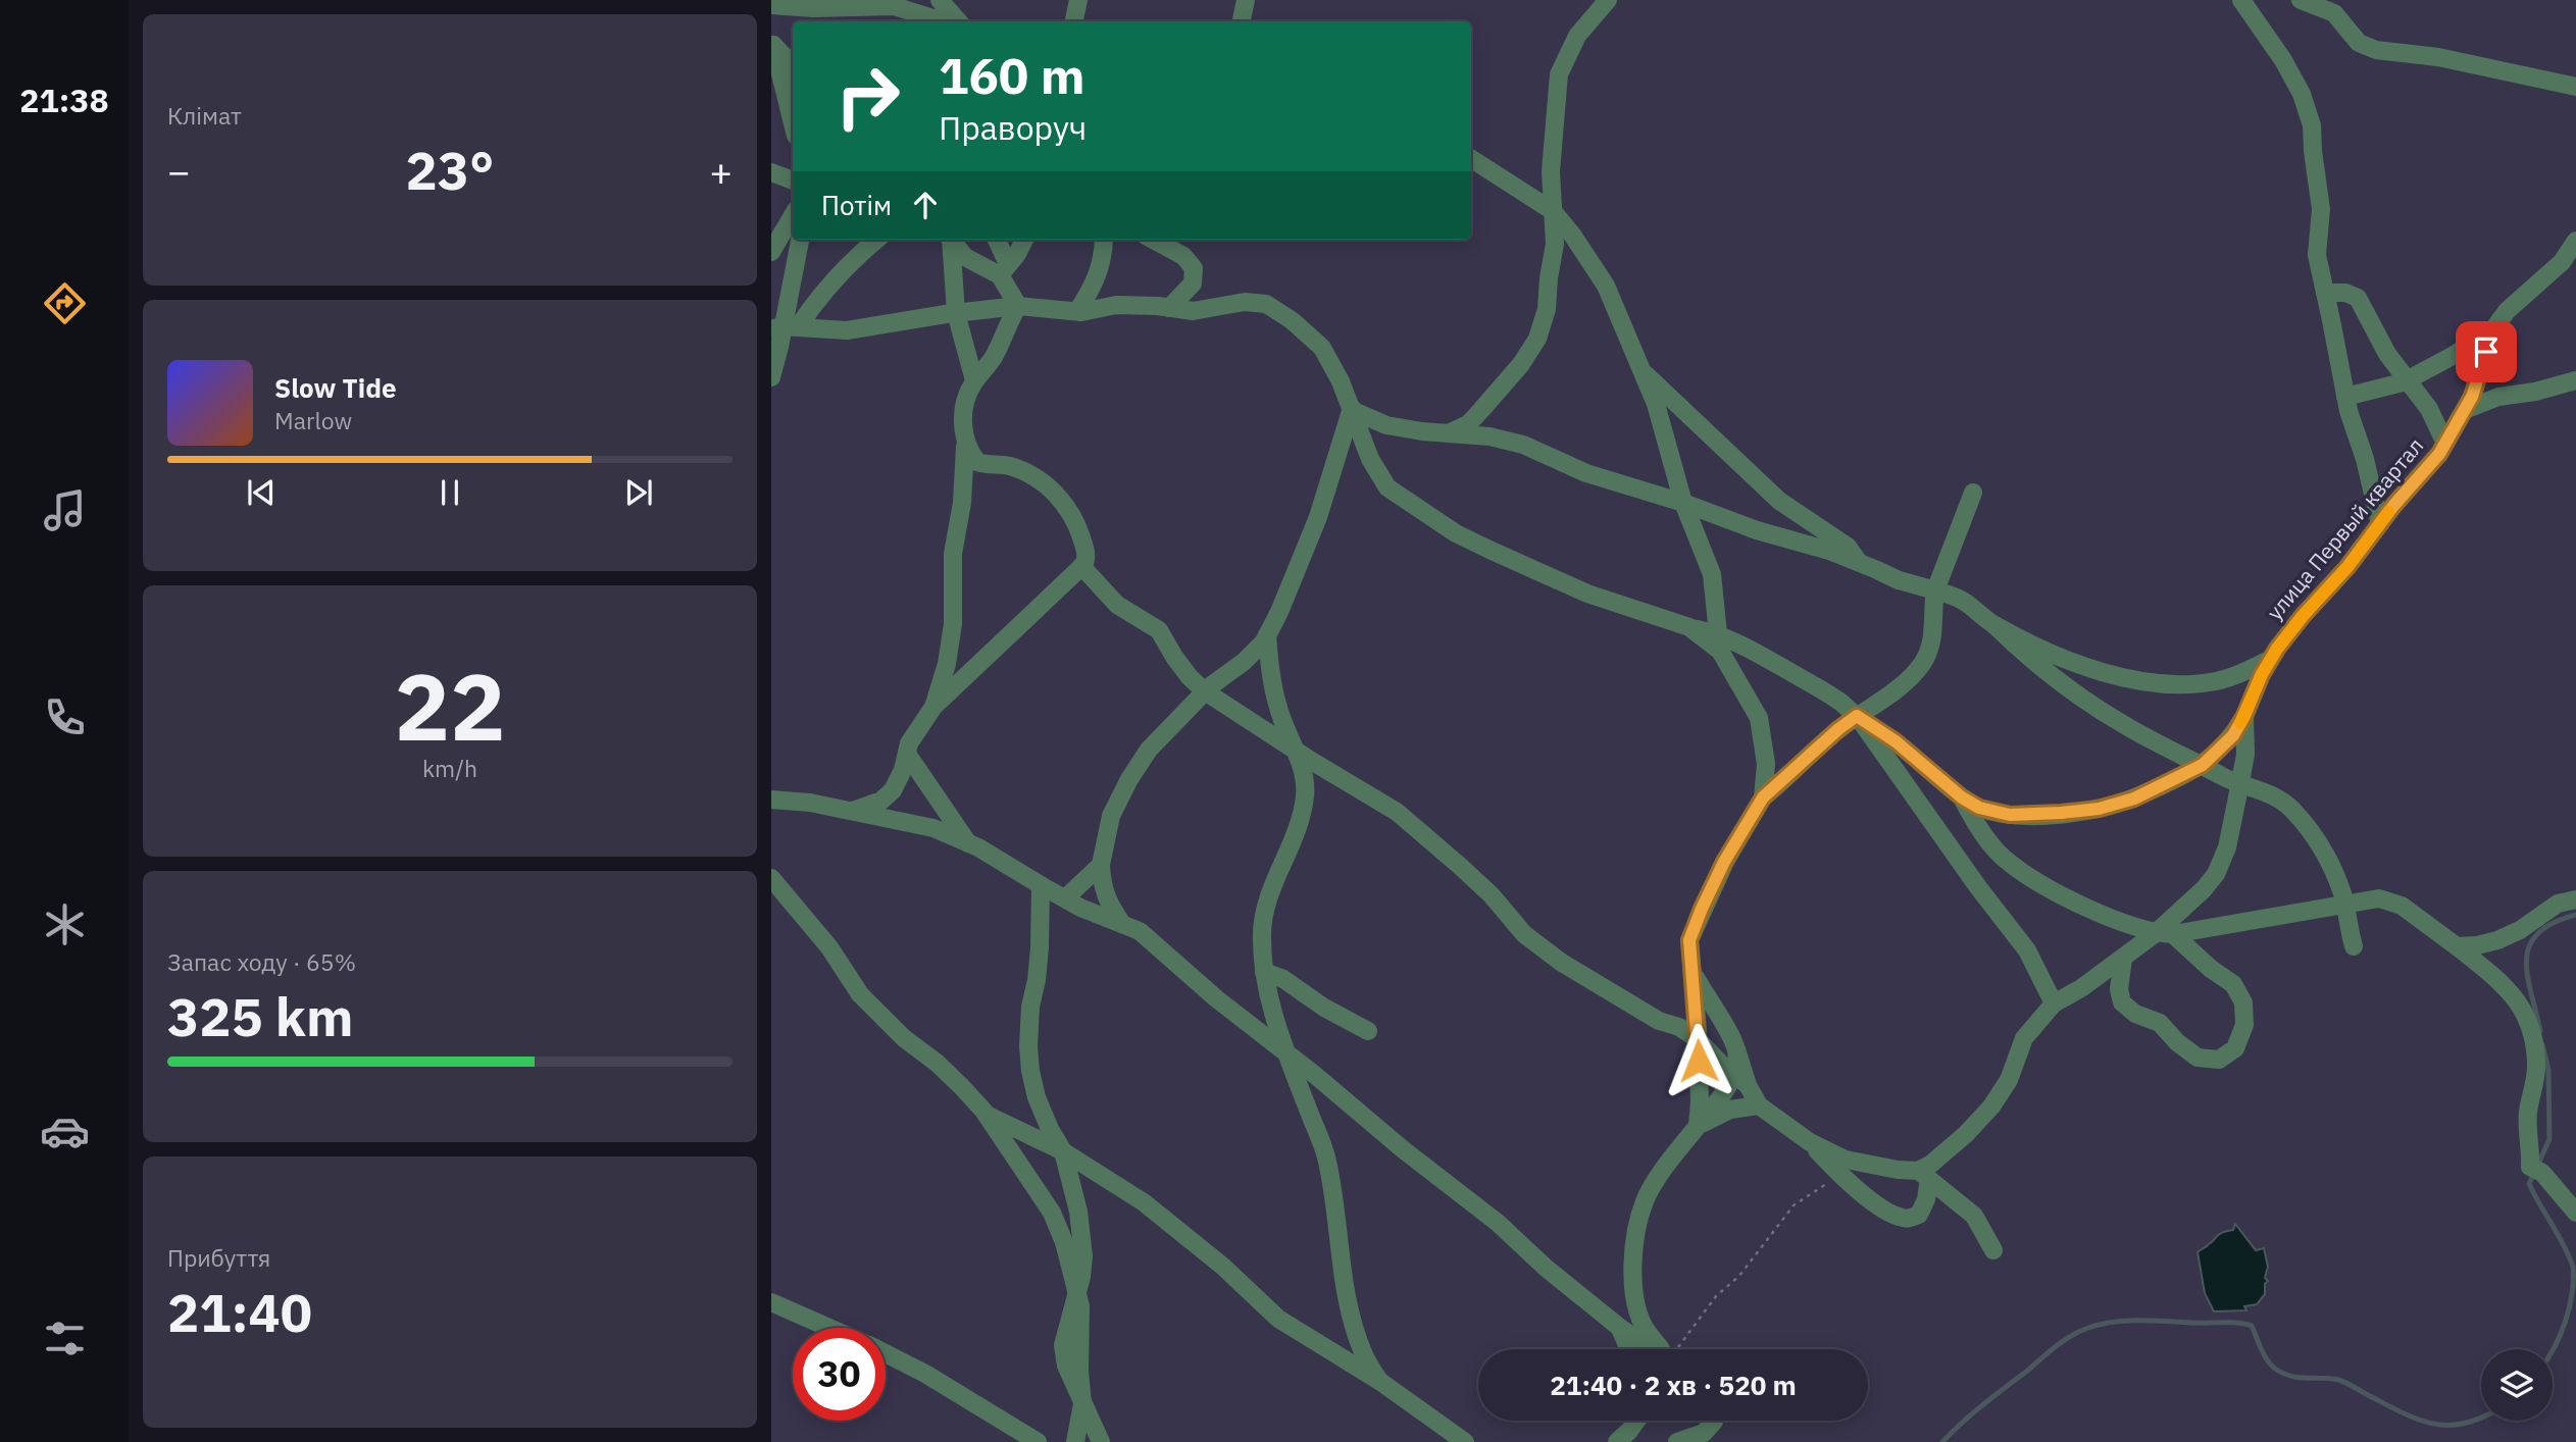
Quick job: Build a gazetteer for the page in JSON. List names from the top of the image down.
{
  "streets": {
    "street": ["улица Первый квартал"]
  },
  "page": {
    "tabs": "21:38",
    "tile": [
      "Клімат",
      ["22", "km/h"],
      ["Запас ходу · 65%", "325 km"],
      ["Прибуття", "21:40"]
    ],
    "turn": ["160 m", "Праворуч"],
    "heat": ["−", "23°", "+"],
    "then": "Потім",
    "song": ["Slow Tide", "Marlow"],
    "limit": "30",
    "trip": "21:40 · 2 хв · 520 m"
  }
}
